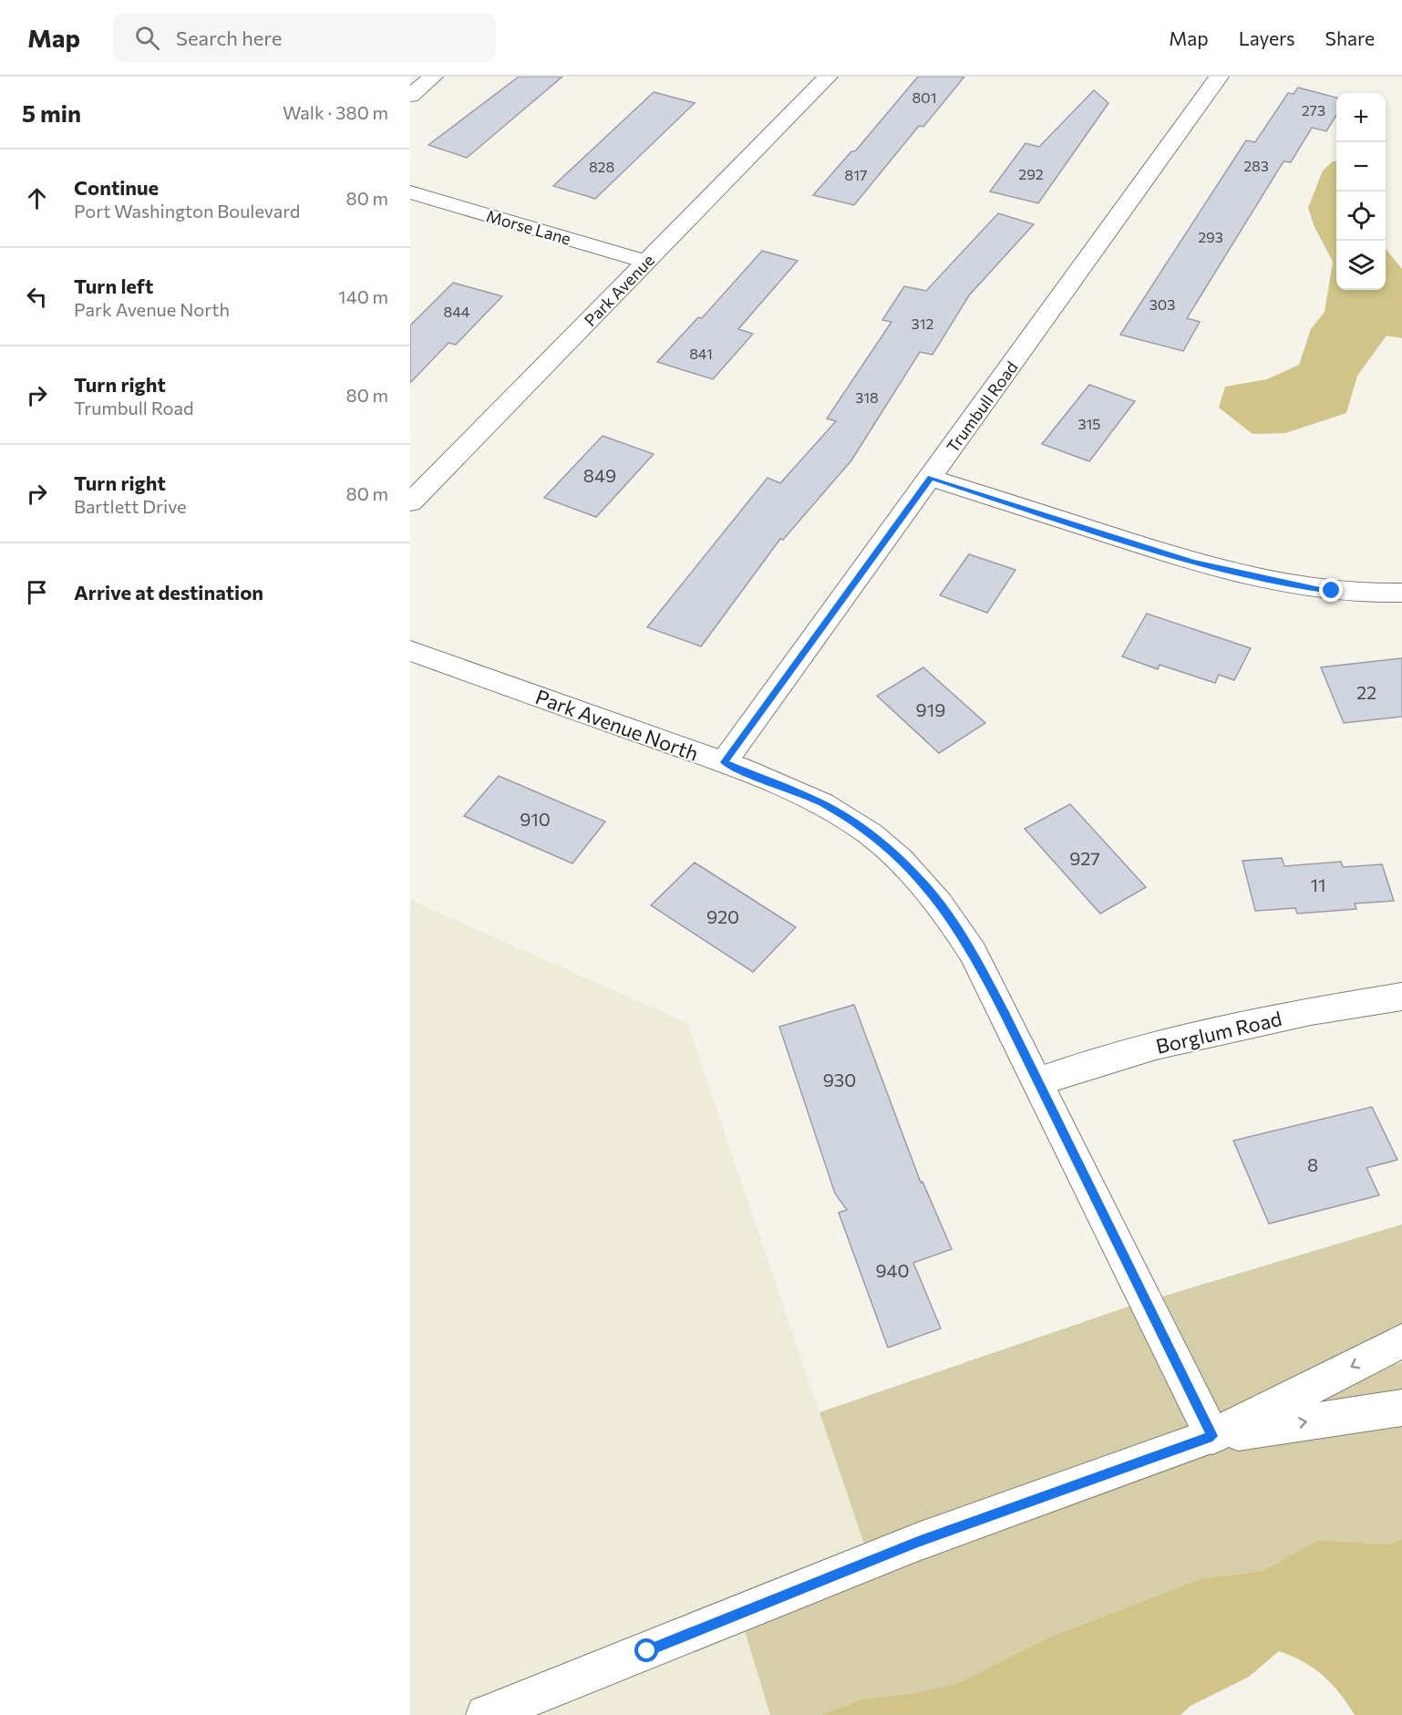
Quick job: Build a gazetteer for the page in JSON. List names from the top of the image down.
{
  "streets": {
    "street": [
      "Morse Lane",
      "Park Avenue",
      "Trumbull Road",
      "Park Avenue North",
      "Borglum Road"
    ]
  },
  "crossings": [
    ["Morse Lane", "Park Avenue"],
    ["Trumbull Road", "Park Avenue North"],
    ["Park Avenue North", "Borglum Road"]
  ],
  "house_numbers": [
    "801",
    "273",
    "283",
    "828",
    "292",
    "817",
    "293",
    "303",
    "844",
    "312",
    "841",
    "318",
    "315",
    "849",
    "22",
    "919",
    "910",
    "927",
    "11",
    "920",
    "930",
    "8",
    "940"
  ],
  "page": {
    "header": "Map",
    "search": "Search here",
    "nav": ["Map", "Layers", "Share"],
    "heading": ["5 min", "Walk · 380 m"],
    "map_buttons": ["+", "−"],
    "list": [
      ["Continue", "Port Washington Boulevard", "80 m"],
      ["Turn left", "Park Avenue North", "140 m"],
      ["Turn right", "Trumbull Road", "80 m"],
      ["Turn right", "Bartlett Drive", "80 m"],
      "Arrive at destination"
    ]
  }
}
